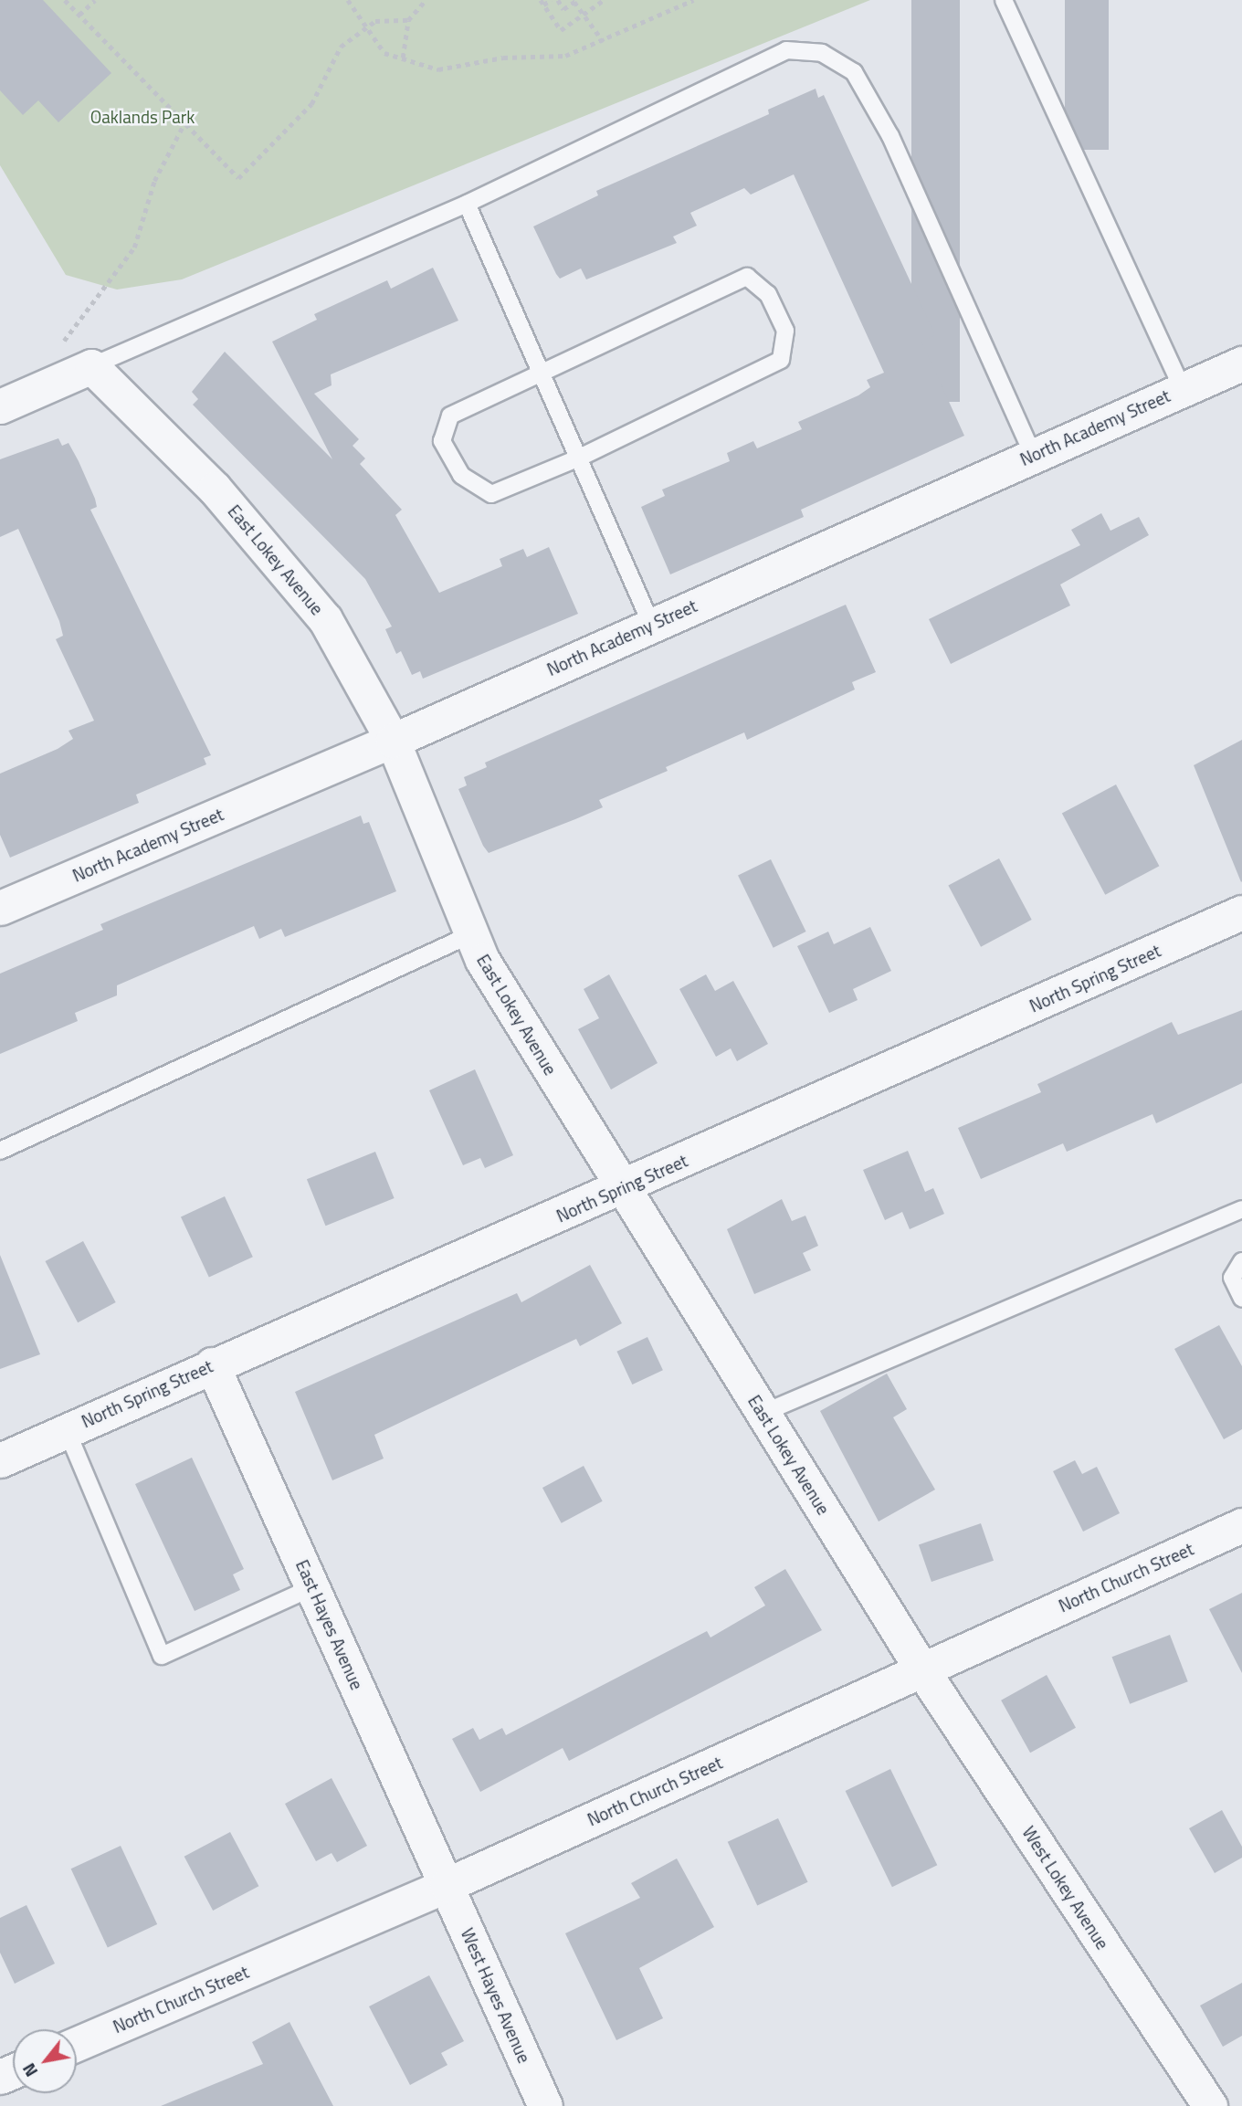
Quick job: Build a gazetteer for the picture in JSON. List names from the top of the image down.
{
  "streets": {
    "street": [
      "North Academy Street",
      "East Lokey Avenue",
      "North Spring Street",
      "North Church Street",
      "East Hayes Avenue",
      "West Lokey Avenue",
      "West Hayes Avenue"
    ]
  },
  "crossings": [
    ["North Academy Street", "East Lokey Avenue"],
    ["East Lokey Avenue", "North Spring Street"],
    ["East Lokey Avenue", "North Church Street"],
    ["East Lokey Avenue", "West Lokey Avenue"],
    ["North Spring Street", "East Hayes Avenue"],
    ["North Church Street", "East Hayes Avenue"],
    ["North Church Street", "West Lokey Avenue"],
    ["North Church Street", "West Hayes Avenue"],
    ["East Hayes Avenue", "West Hayes Avenue"]
  ],
  "parks": ["Oaklands Park"],
  "north": "bottom left"
}
